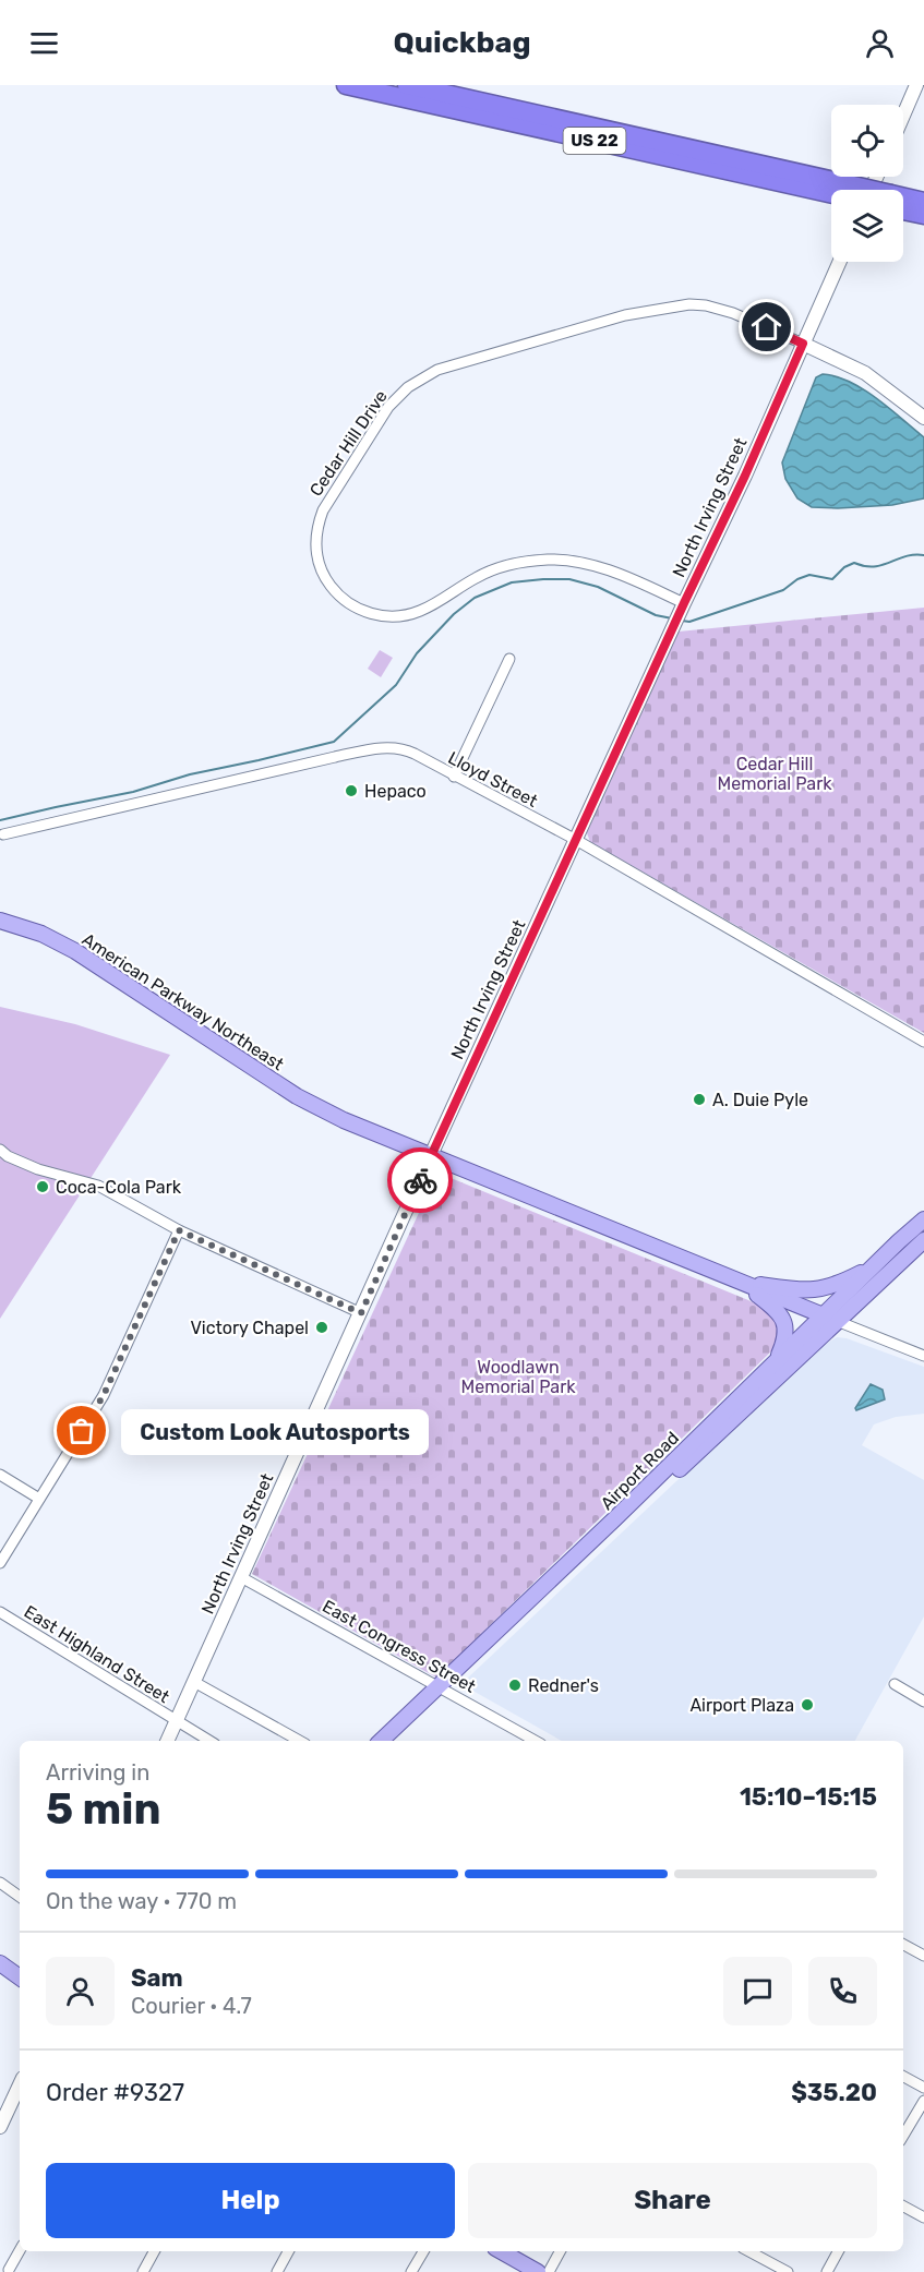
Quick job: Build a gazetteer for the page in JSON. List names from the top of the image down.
{
  "streets": {
    "highway": ["US 22"],
    "main road": ["American Parkway Northeast", "Airport Road"],
    "street": [
      "Cedar Hill Drive",
      "North Irving Street",
      "Lloyd Street",
      "East Congress Street",
      "East Highland Street"
    ]
  },
  "crossings": [
    ["Cedar Hill Drive", "North Irving Street"],
    ["North Irving Street", "Lloyd Street"],
    ["North Irving Street", "American Parkway Northeast"],
    ["North Irving Street", "East Congress Street"],
    ["North Irving Street", "East Highland Street"],
    ["Airport Road", "East Congress Street"]
  ],
  "parks": ["Cedar Hill Memorial Park", "Woodlawn Memorial Park"],
  "places": [
    "Hepaco",
    "A. Duie Pyle",
    "Coca-Cola Park",
    "Victory Chapel",
    "Custom Look Autosports",
    "Redner's",
    "Airport Plaza"
  ],
  "page": {
    "header": "Quickbag",
    "bubble": "Custom Look Autosports",
    "heading": ["5 min", "Arriving in", "15:10–15:15"],
    "panel": [
      "Sam",
      "Courier · 4.7",
      "Order #9327",
      "$35.20"
    ],
    "bar": "On the way · 770 m",
    "buttons": ["Help", "Share"]
  }
}
